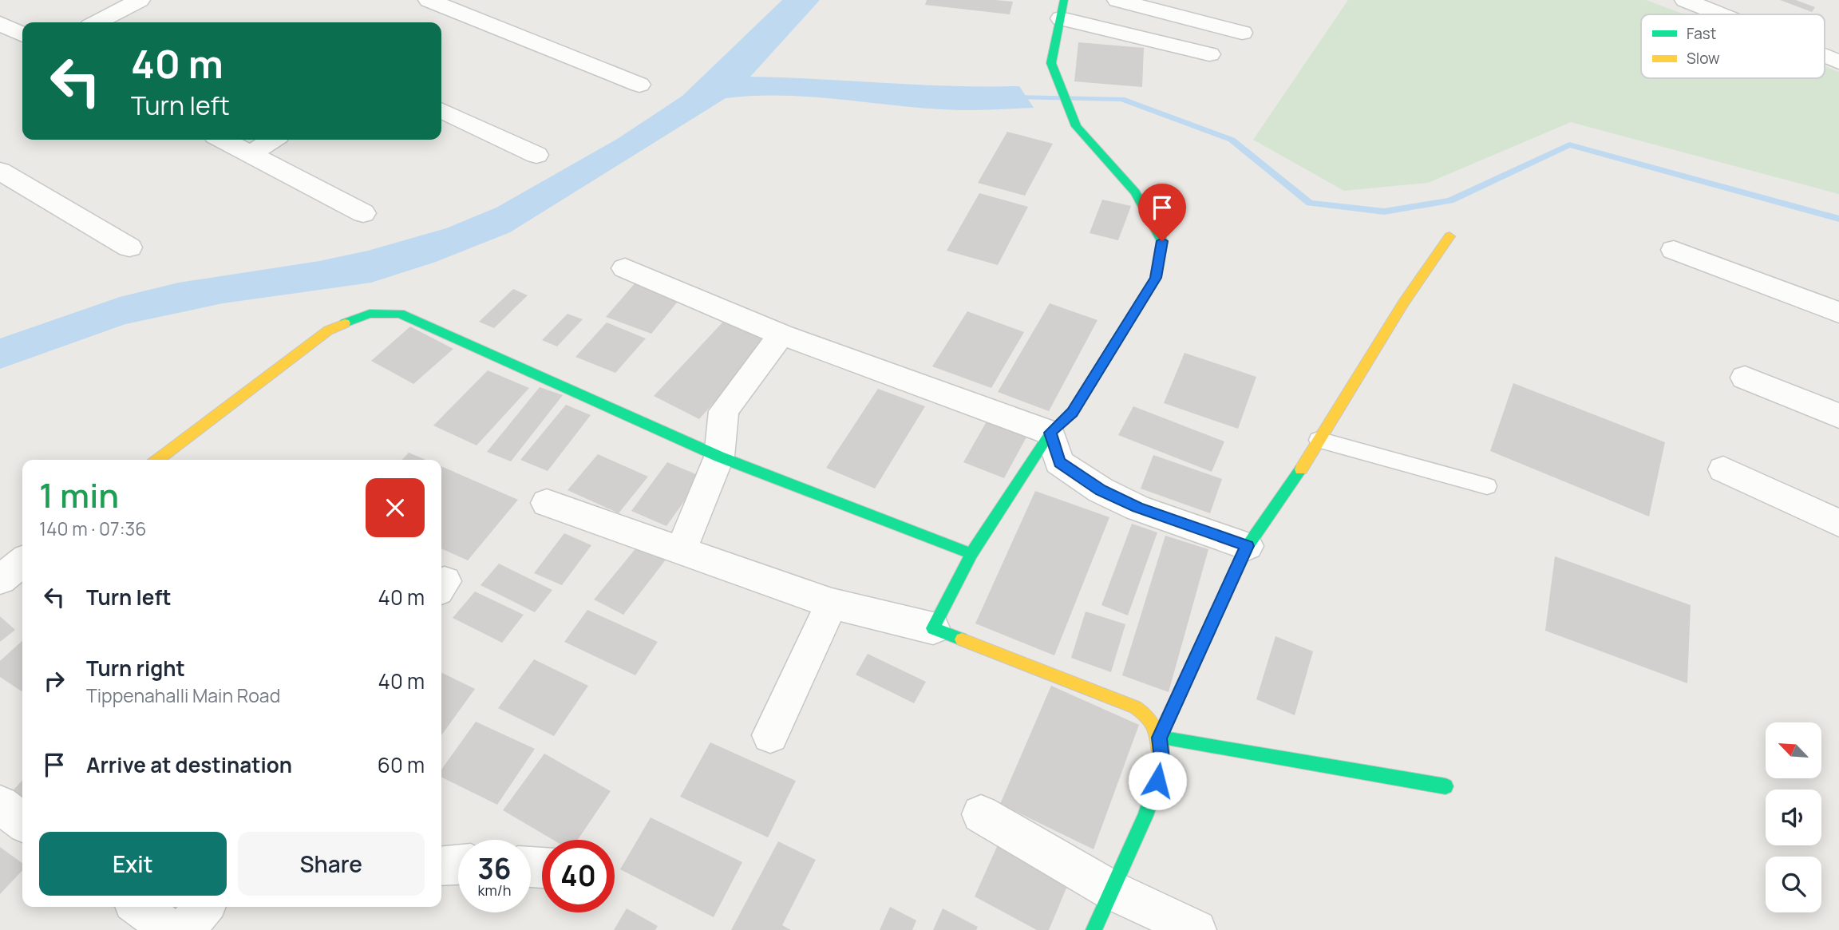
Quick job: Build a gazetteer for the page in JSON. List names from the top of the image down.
{
  "legend": ["Fast", "Slow"],
  "north": "top left",
  "page": {
    "turn": ["40 m", "Turn left"],
    "heading": ["1 min", "140 m · 07:36"],
    "list": [
      {
        "name": "Turn left",
        "value": "40 m"
      },
      {
        "name": "Turn right",
        "note": "Tippenahalli Main Road",
        "value": "40 m"
      },
      {
        "name": "Arrive at destination",
        "value": "60 m"
      }
    ],
    "buttons": ["Exit", "Share"],
    "speed": "36 km/h",
    "limit": "40"
  }
}
